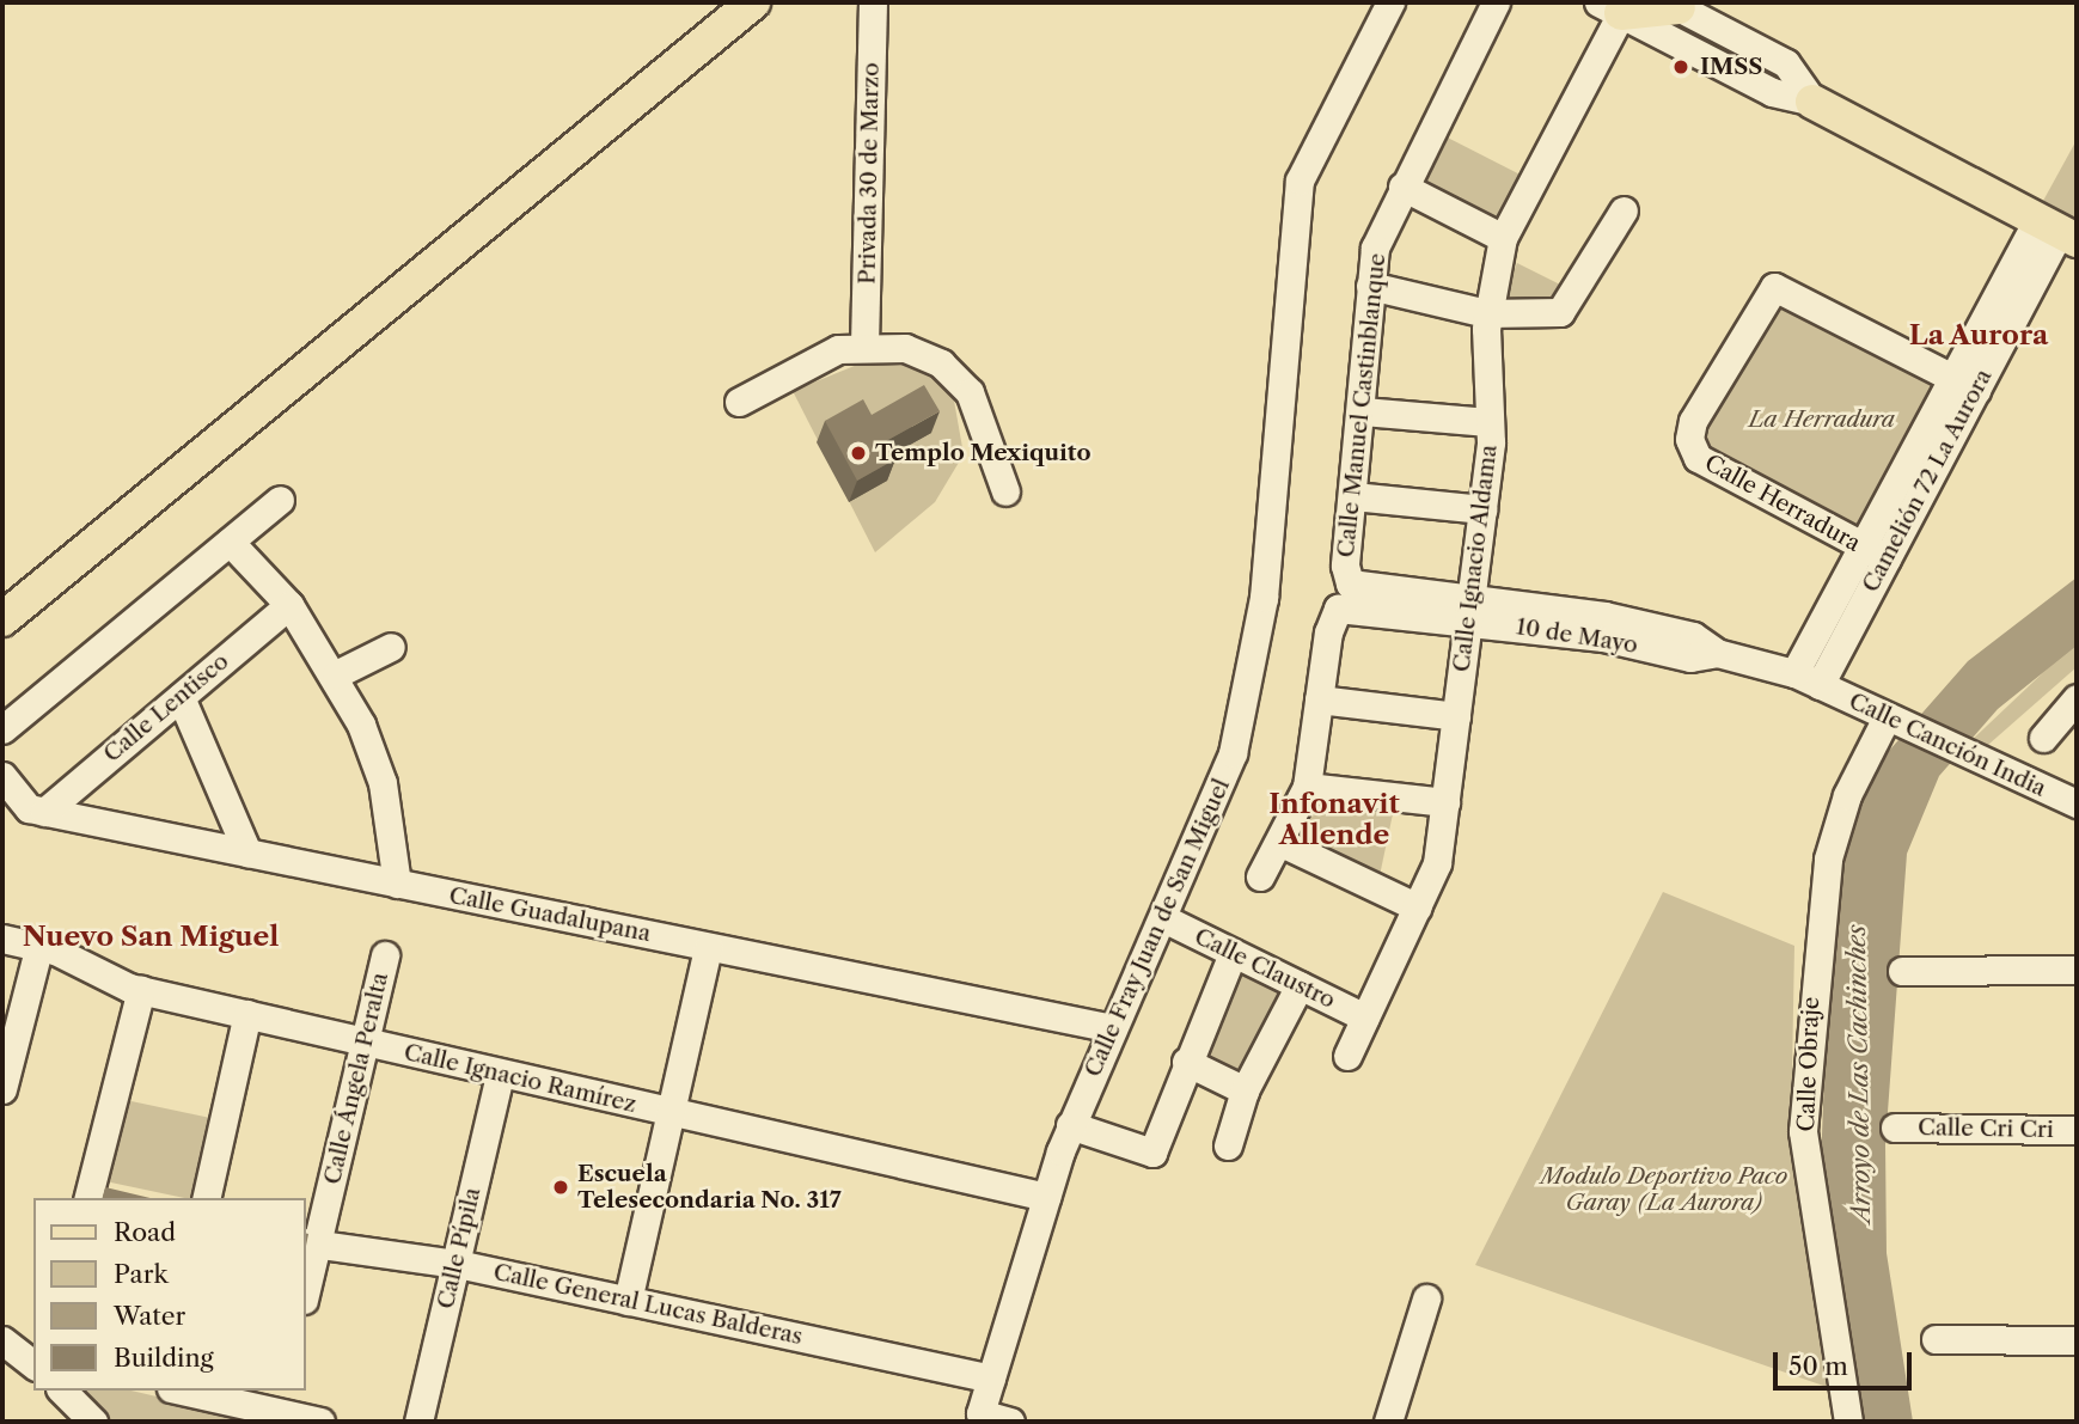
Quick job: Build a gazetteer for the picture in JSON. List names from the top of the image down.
{
  "streets": {
    "street": [
      "Privada 30 de Marzo",
      "Calle Manuel Castinblanque",
      "Camelión 72 La Aurora",
      "Calle Herradura",
      "Calle Ignacio Aldama",
      "10 de Mayo",
      "Calle Lentisco",
      "Calle Canción India",
      "Calle Guadalupana",
      "Calle Fray Juan de San Miguel",
      "Calle Claustro",
      "Calle Obraje",
      "Calle Ángela Peralta",
      "Calle Ignacio Ramírez",
      "Calle Cri Cri",
      "Calle Pípila",
      "Calle General Lucas Balderas"
    ]
  },
  "crossings": [
    ["Calle Manuel Castinblanque", "10 de Mayo"],
    ["Camelión 72 La Aurora", "Calle Herradura"],
    ["Camelión 72 La Aurora", "10 de Mayo"],
    ["Camelión 72 La Aurora", "Calle Canción India"],
    ["Calle Ignacio Aldama", "10 de Mayo"],
    ["Calle Ignacio Aldama", "Calle Claustro"],
    ["10 de Mayo", "Calle Canción India"],
    ["Calle Lentisco", "Calle Guadalupana"],
    ["Calle Canción India", "Calle Obraje"],
    ["Calle Guadalupana", "Calle Fray Juan de San Miguel"],
    ["Calle Fray Juan de San Miguel", "Calle Claustro"],
    ["Calle Fray Juan de San Miguel", "Calle Ignacio Ramírez"],
    ["Calle Fray Juan de San Miguel", "Calle General Lucas Balderas"],
    ["Calle Ángela Peralta", "Calle Ignacio Ramírez"],
    ["Calle Ángela Peralta", "Calle General Lucas Balderas"],
    ["Calle Ignacio Ramírez", "Calle Pípila"],
    ["Calle Pípila", "Calle General Lucas Balderas"]
  ],
  "districts": ["La Aurora", "Infonavit Allende", "Nuevo San Miguel"],
  "water": ["Arroyo de Las Cachinches"],
  "parks": ["La Herradura", "Modulo Deportivo Paco Garay (La Aurora)"],
  "places": ["IMSS", "Templo Mexiquito", "Escuela Telesecondaria No. 317"],
  "legend": [
    "Road",
    "Park",
    "Water",
    "Building"
  ],
  "scale_bar": "50 m"
}
